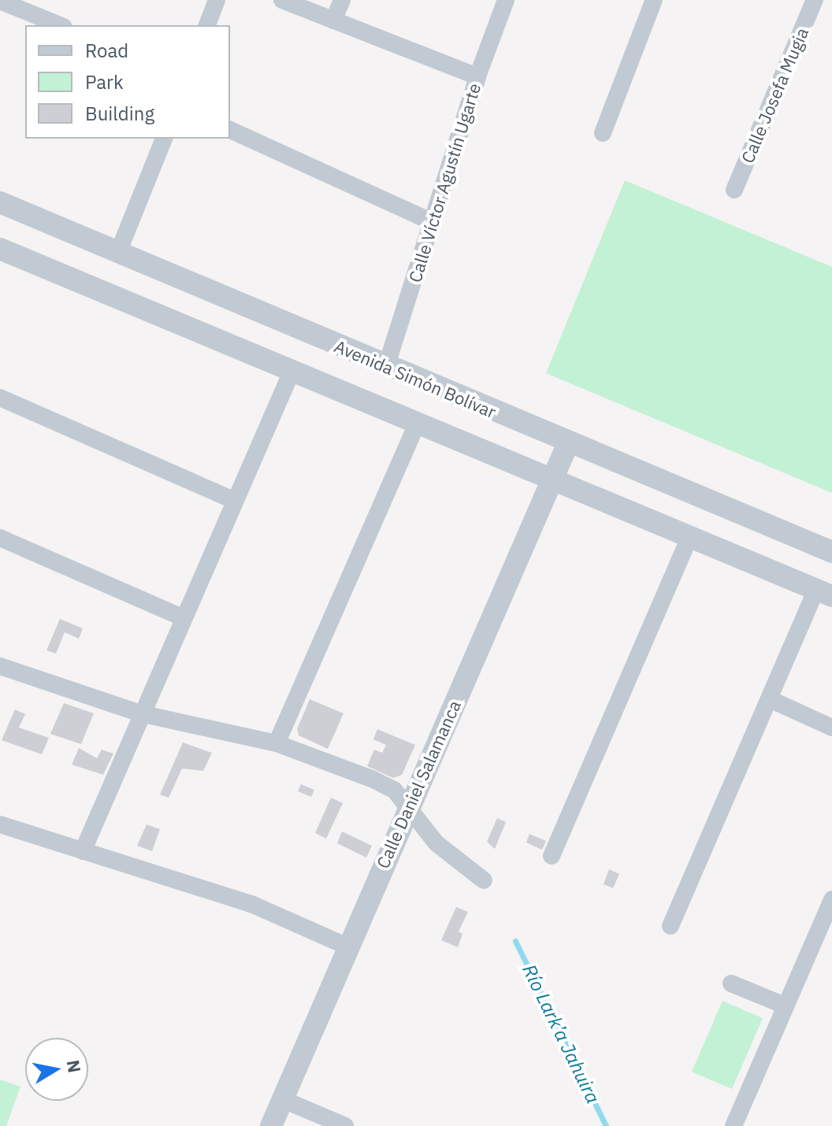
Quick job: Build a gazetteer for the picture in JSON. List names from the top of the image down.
{
  "streets": {
    "street": [
      "Calle Josefa Mugia",
      "Calle Víctor Agustín Ugarte",
      "Avenida Simón Bolívar",
      "Calle Daniel Salamanca"
    ]
  },
  "crossings": [
    ["Calle Víctor Agustín Ugarte", "Avenida Simón Bolívar"],
    ["Avenida Simón Bolívar", "Calle Daniel Salamanca"]
  ],
  "water": ["Río Lark’a Jahuira"],
  "legend": ["Road", "Park", "Building"],
  "north": "right"
}
